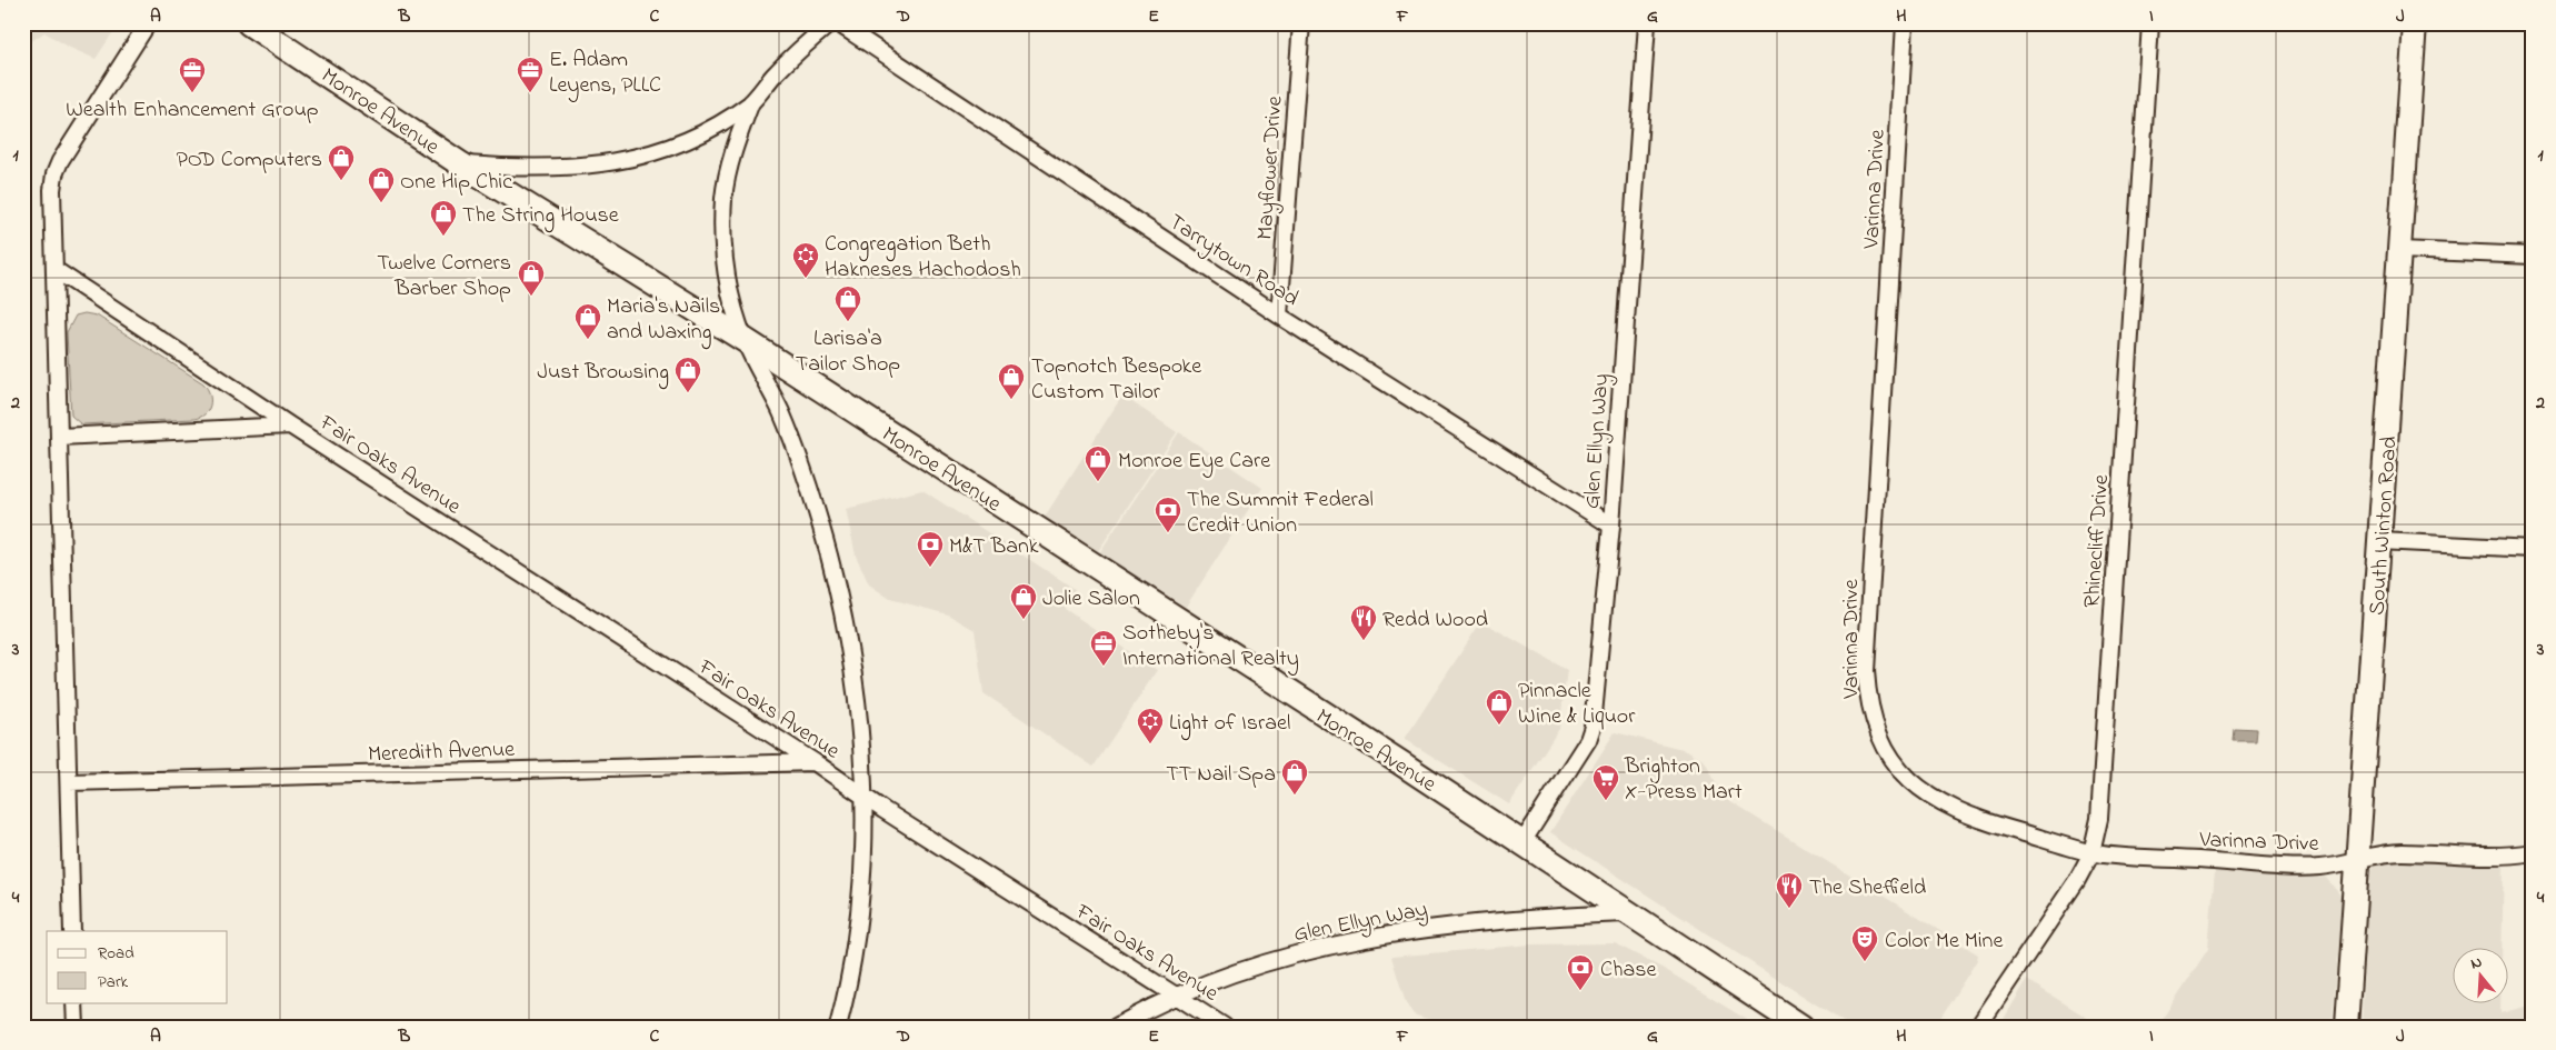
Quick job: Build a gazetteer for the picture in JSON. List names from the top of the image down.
{
  "streets": {
    "main road": ["Monroe Avenue", "South Winton Road"],
    "street": [
      "Mayflower Drive",
      "Varinna Drive",
      "Tarrytown Road",
      "Glen Ellyn Way",
      "Fair Oaks Avenue",
      "Rhinecliff Drive",
      "Meredith Avenue"
    ]
  },
  "crossings": [
    ["Monroe Avenue", "Glen Ellyn Way"],
    ["Mayflower Drive", "Tarrytown Road"],
    ["Varinna Drive", "South Winton Road"],
    ["Varinna Drive", "Rhinecliff Drive"],
    ["Tarrytown Road", "Glen Ellyn Way"],
    ["Glen Ellyn Way", "Fair Oaks Avenue"],
    ["Fair Oaks Avenue", "Meredith Avenue"]
  ],
  "places": {
    "office": ["Wealth Enhancement Group", "E. Adam Leyens, PLLC", "Sotheby's International Realty"],
    "shop": [
      "POD Computers",
      "One Hip Chic",
      "The String House",
      "Twelve Corners Barber Shop",
      "Larisa'a Tailor Shop",
      "Maria's Nails and Waxing",
      "Just Browsing",
      "Topnotch Bespoke Custom Tailor",
      "Monroe Eye Care",
      "Jolie Salon",
      "Pinnacle Wine & Liquor",
      "TT Nail Spa"
    ],
    "synagogue": ["Congregation Beth Hakneses Hachodosh", "Light of Israel"],
    "bank": ["The Summit Federal Credit Union", "M&T Bank", "Chase"],
    "restaurant": ["Redd Wood", "The Sheffield"],
    "supermarket": ["Brighton X-Press Mart"],
    "theatre": ["Color Me Mine"]
  },
  "legend": ["Road", "Park"],
  "north": "top",
  "grid": {
    "columns": [
      "A",
      "B",
      "C",
      "D",
      "E",
      "F",
      "G",
      "H",
      "I",
      "J"
    ],
    "rows": [
      "1",
      "2",
      "3",
      "4"
    ]
  }
}
